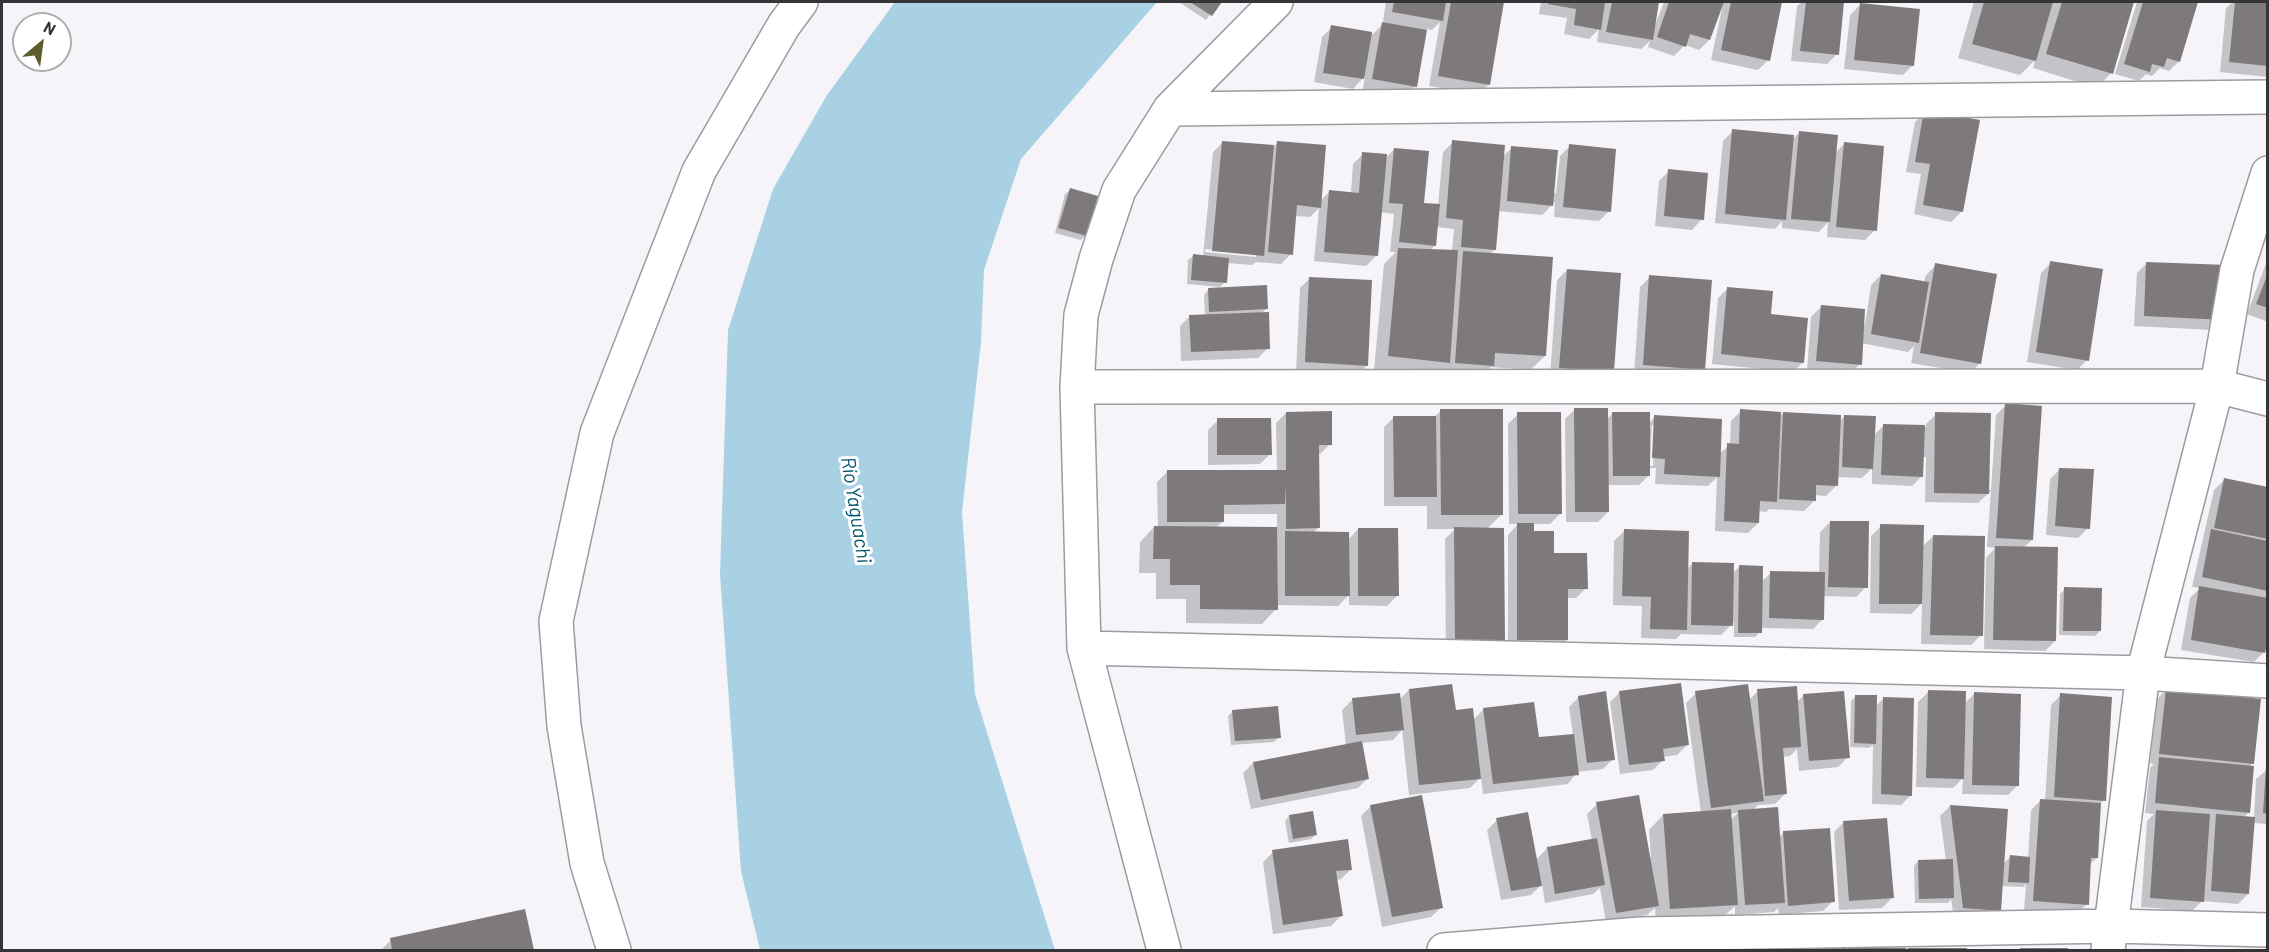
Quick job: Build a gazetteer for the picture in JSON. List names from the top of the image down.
{
  "water": ["Río Yaguachi"],
  "north": "top right"
}
